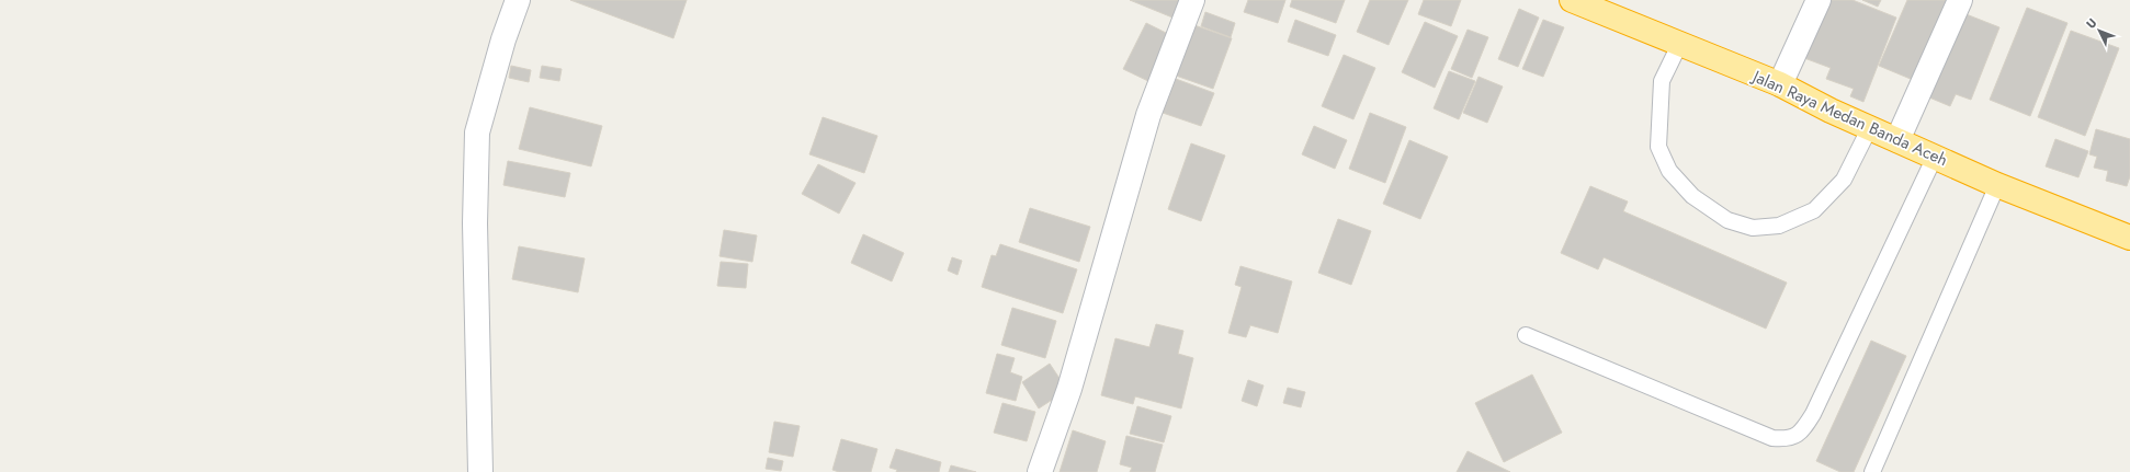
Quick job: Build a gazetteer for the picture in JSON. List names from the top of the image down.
{
  "streets": {
    "highway": ["Jalan Raya Medan Banda Aceh"]
  },
  "north": "top left"
}
